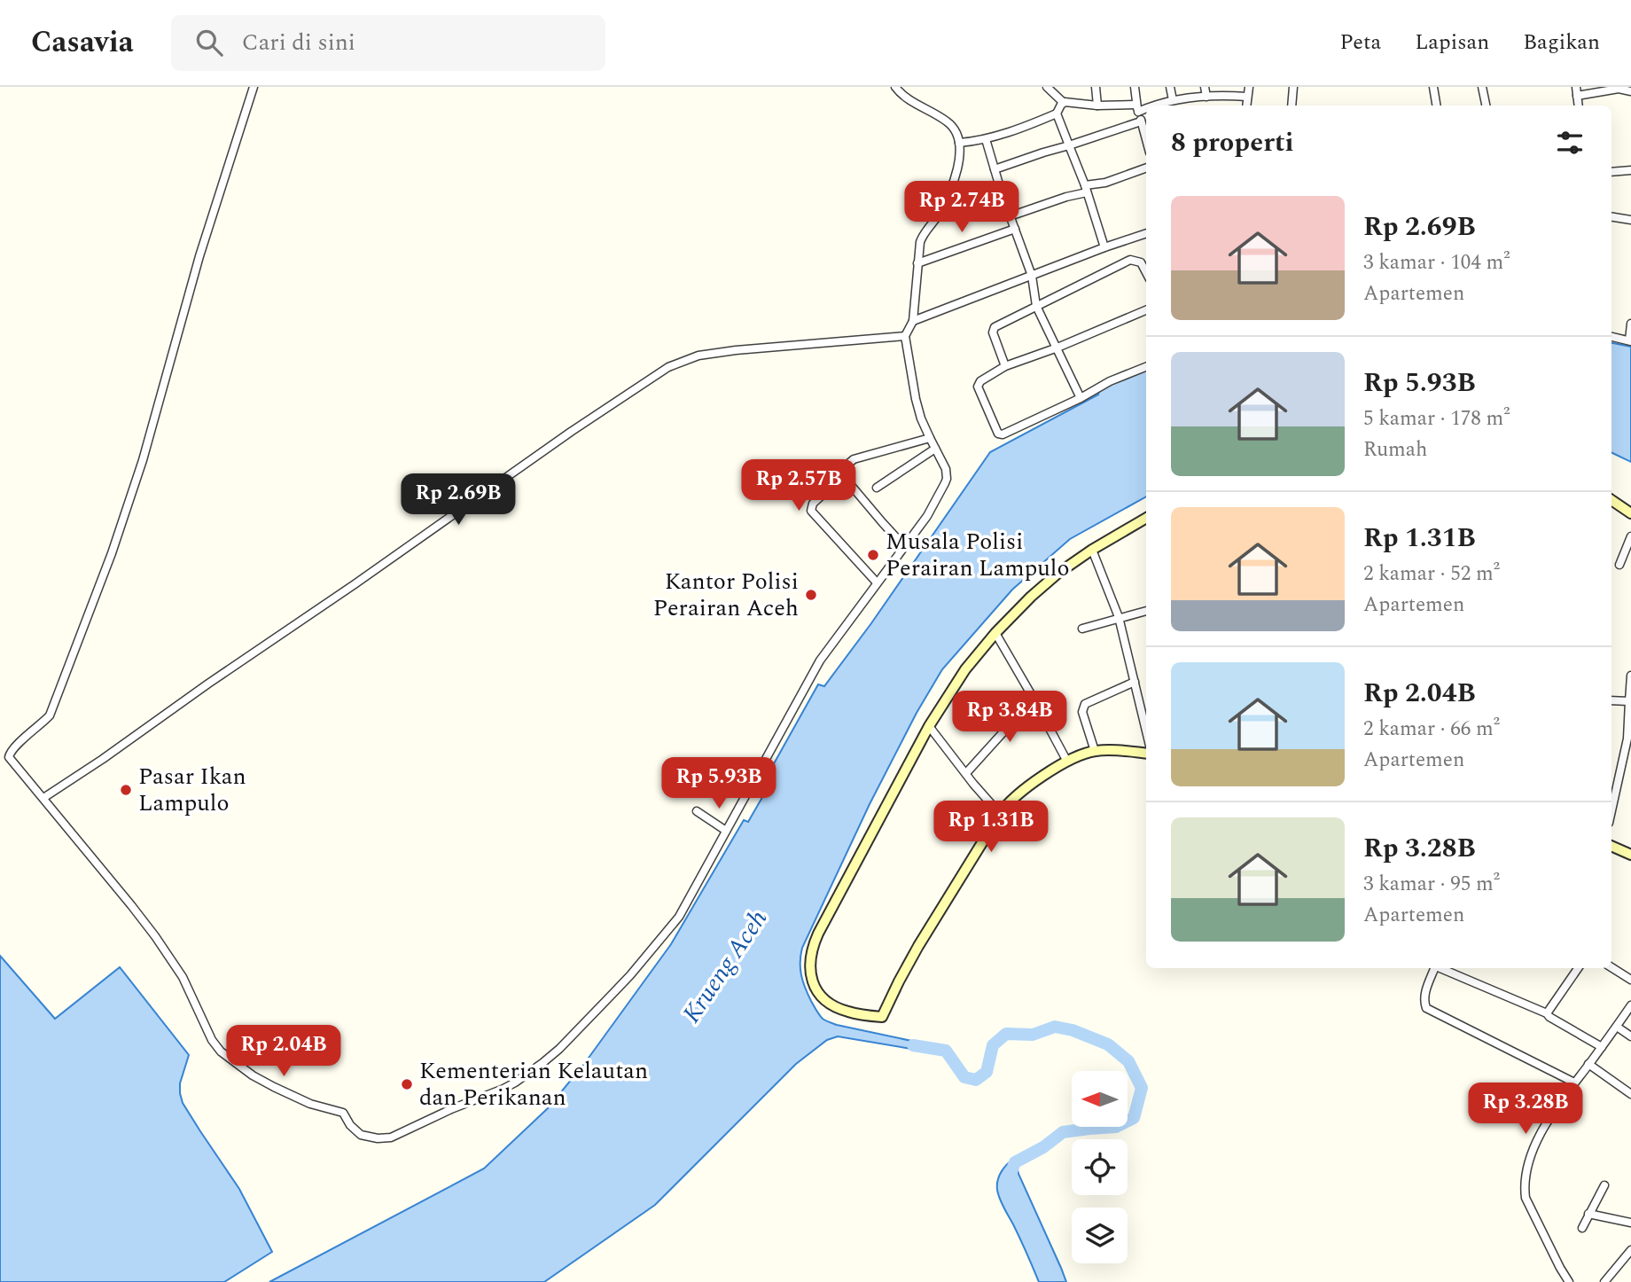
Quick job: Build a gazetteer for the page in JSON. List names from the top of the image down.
{
  "water": ["Krueng Aceh"],
  "places": [
    "Musala Polisi Perairan Lampulo",
    "Kantor Polisi Perairan Aceh",
    "Pasar Ikan Lampulo",
    "Kementerian Kelautan dan Perikanan"
  ],
  "north": "left",
  "page": {
    "header": "Casavia",
    "search": "Cari di sini",
    "nav": ["Peta", "Lapisan", "Bagikan"],
    "heading": "8 properti",
    "list": [
      {
        "name": "Rp 2.69B",
        "note": "3 kamar · 104 m² · Apartemen"
      },
      {
        "name": "Rp 5.93B",
        "note": "5 kamar · 178 m² · Rumah"
      },
      {
        "name": "Rp 1.31B",
        "note": "2 kamar · 52 m² · Apartemen"
      },
      {
        "name": "Rp 2.04B",
        "note": "2 kamar · 66 m² · Apartemen"
      },
      {
        "name": "Rp 3.28B",
        "note": "3 kamar · 95 m² · Apartemen"
      }
    ],
    "price": [
      "Rp 2.74B",
      "Rp 2.57B",
      "Rp 2.69B",
      "Rp 3.84B",
      "Rp 5.93B",
      "Rp 1.31B",
      "Rp 2.04B",
      "Rp 3.28B"
    ]
  }
}
